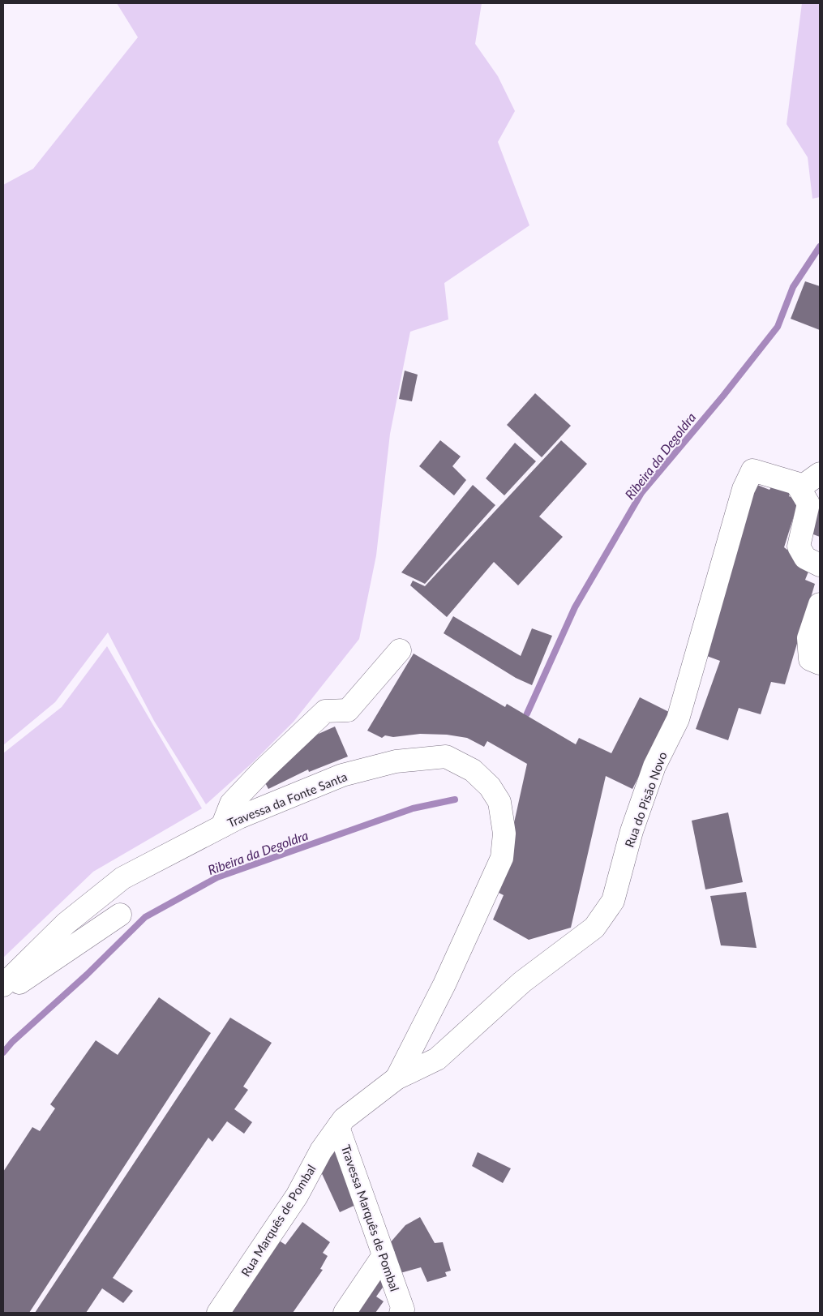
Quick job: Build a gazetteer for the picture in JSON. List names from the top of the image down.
{
  "streets": {
    "street": [
      "Travessa da Fonte Santa",
      "Rua do Pisão Novo",
      "Travessa Marquês de Pombal",
      "Rua Marquês de Pombal"
    ]
  },
  "crossings": [
    ["Travessa da Fonte Santa", "Rua do Pisão Novo"],
    ["Rua do Pisão Novo", "Travessa Marquês de Pombal"],
    ["Rua do Pisão Novo", "Rua Marquês de Pombal"],
    ["Travessa Marquês de Pombal", "Rua Marquês de Pombal"]
  ],
  "water": ["Ribeira da Degoldra"]
}
